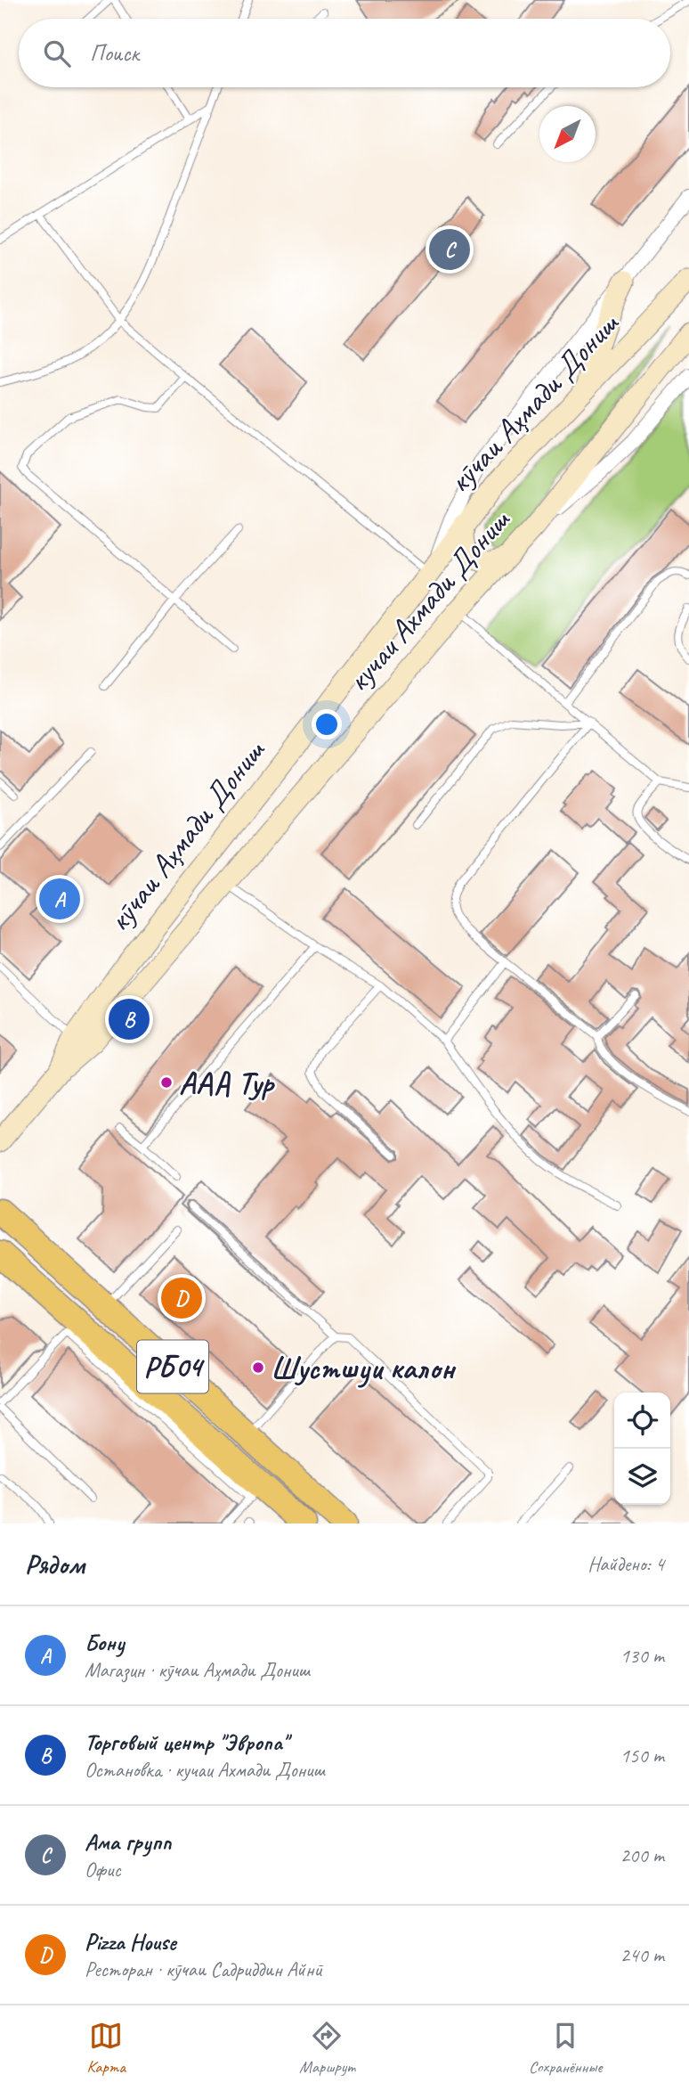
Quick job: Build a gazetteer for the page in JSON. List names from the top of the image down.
{
  "streets": {
    "highway": ["РБ04"],
    "street": ["кӯчаи Аҳмади Дониш", "кучаи Ахмади Дониш"]
  },
  "crossings": [
    ["кӯчаи Аҳмади Дониш", "кучаи Ахмади Дониш"]
  ],
  "places": ["ААА Тур", "Шустшуи калон"],
  "north": "bottom left",
  "page": {
    "search": "Поиск",
    "pins": [
      "C",
      "A",
      "B",
      "D"
    ],
    "heading": ["Рядом", "Найдено: 4"],
    "list": [
      {
        "mark": "A",
        "name": "Бону",
        "note": "Магазин · кӯчаи Аҳмади Дониш",
        "value": "130 m"
      },
      {
        "mark": "B",
        "name": "Торговый центр \"Эвропа\"",
        "note": "Остановка · кучаи Ахмади Дониш",
        "value": "150 m"
      },
      {
        "mark": "C",
        "name": "Ама групп",
        "note": "Офис",
        "value": "200 m"
      },
      {
        "mark": "D",
        "name": "Pizza House",
        "note": "Ресторан · кӯчаи Садриддин Айнӣ",
        "value": "240 m"
      }
    ],
    "nav": ["Карта", "Маршрут", "Сохранённые"]
  }
}
